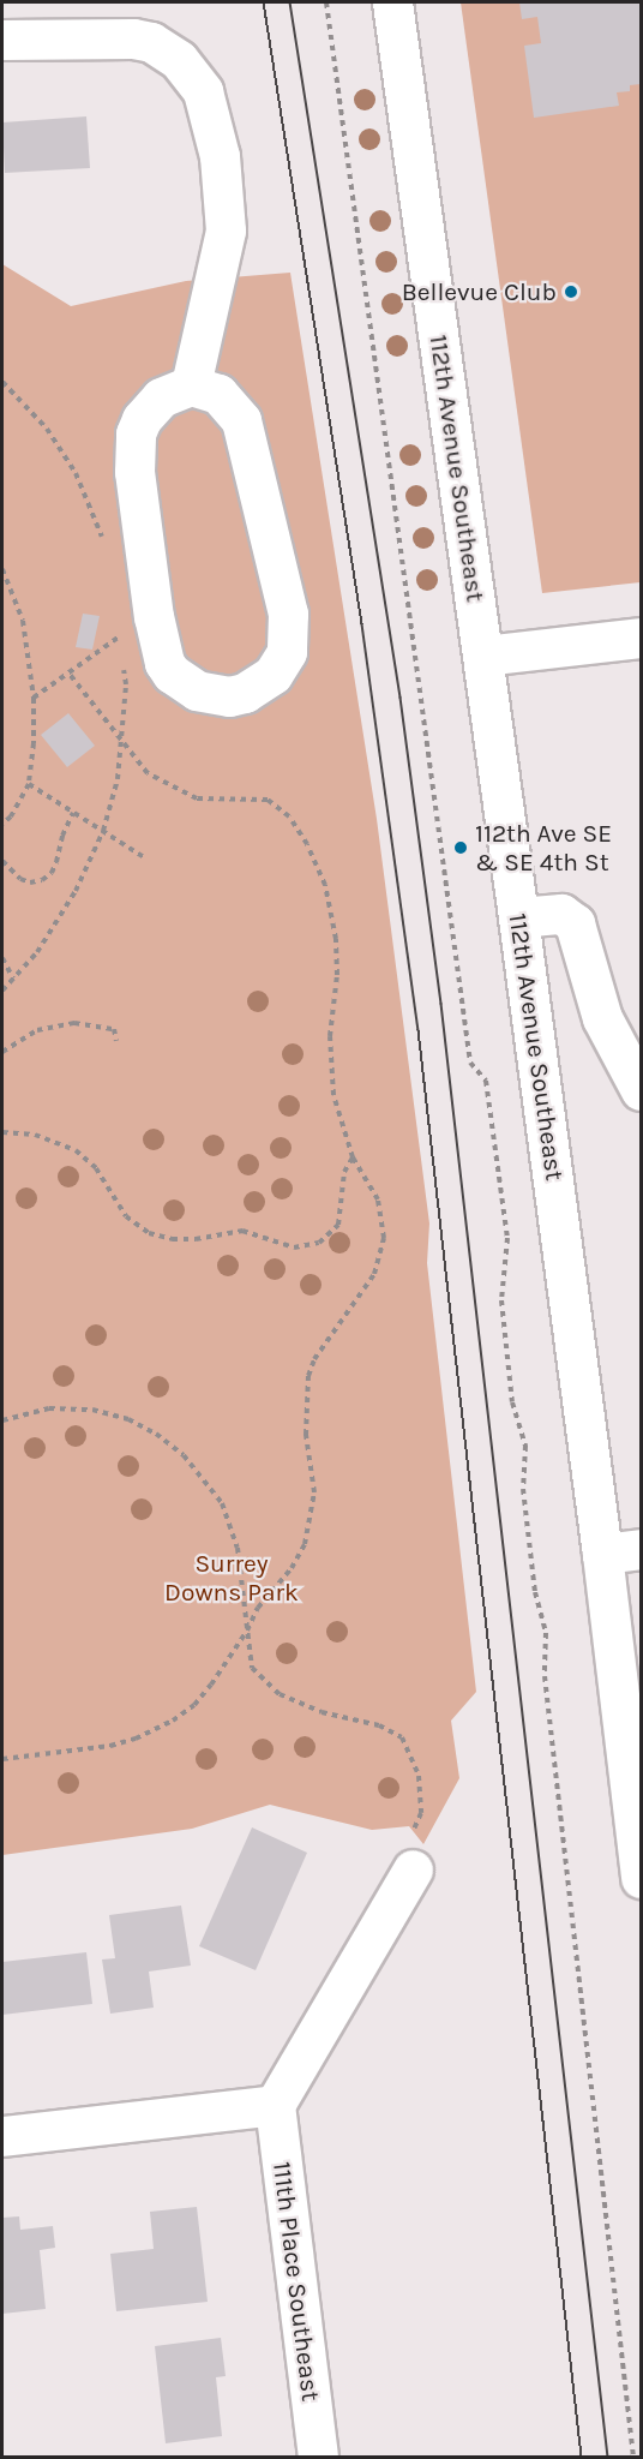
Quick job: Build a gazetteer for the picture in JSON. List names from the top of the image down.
{
  "streets": {
    "main road": ["112th Avenue Southeast", "111th Place Southeast"]
  },
  "parks": ["Surrey Downs Park"],
  "places": ["Bellevue Club", "112th Ave SE & SE 4th St"]
}
